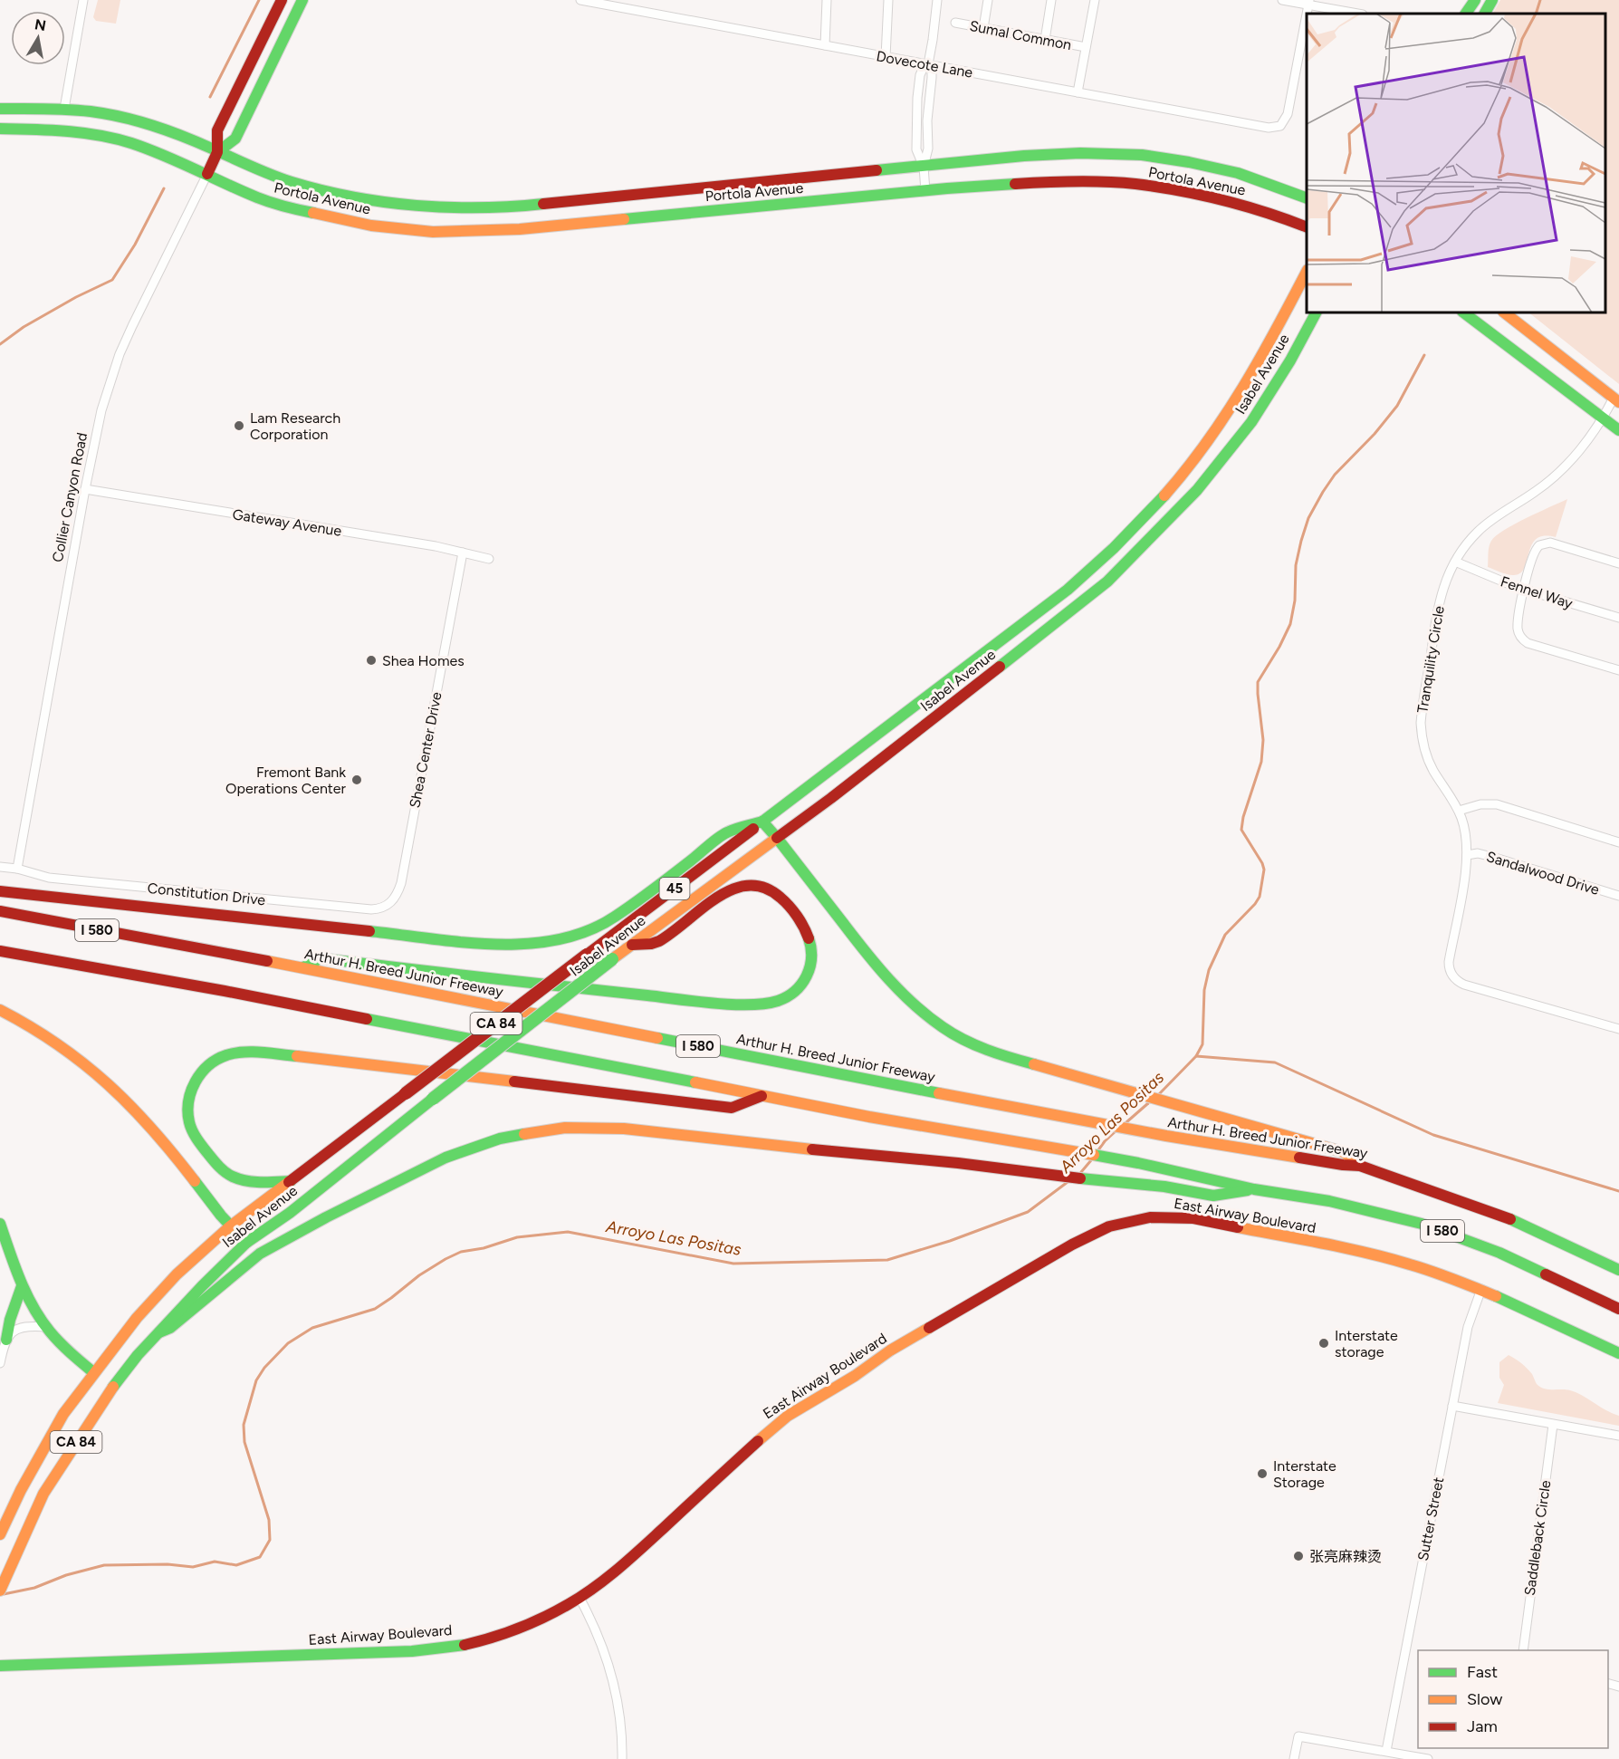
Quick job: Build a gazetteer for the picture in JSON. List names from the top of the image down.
{
  "streets": {
    "main road": [
      "Portola Avenue",
      "Isabel Avenue",
      "Collier Canyon Road",
      "45",
      "I 580",
      "Arthur H. Breed Junior Freeway",
      "CA 84",
      "East Airway Boulevard"
    ],
    "street": [
      "Sumal Common",
      "Dovecote Lane",
      "Gateway Avenue",
      "Fennel Way",
      "Tranquility Circle",
      "Shea Center Drive",
      "Sandalwood Drive",
      "Constitution Drive",
      "Sutter Street",
      "Saddleback Circle"
    ]
  },
  "crossings": [
    ["Portola Avenue", "Collier Canyon Road"],
    ["Collier Canyon Road", "Gateway Avenue"],
    ["Collier Canyon Road", "Constitution Drive"],
    ["Gateway Avenue", "Shea Center Drive"],
    ["Fennel Way", "Tranquility Circle"],
    ["Tranquility Circle", "Sandalwood Drive"],
    ["Shea Center Drive", "Constitution Drive"],
    ["East Airway Boulevard", "Sutter Street"]
  ],
  "water": ["Arroyo Las Positas"],
  "places": [
    "Lam Research Corporation",
    "Shea Homes",
    "Fremont Bank Operations Center",
    "Interstate storage",
    "Interstate Storage",
    "张亮麻辣烫"
  ],
  "legend": ["Fast", "Slow", "Jam"],
  "north": "top"
}
